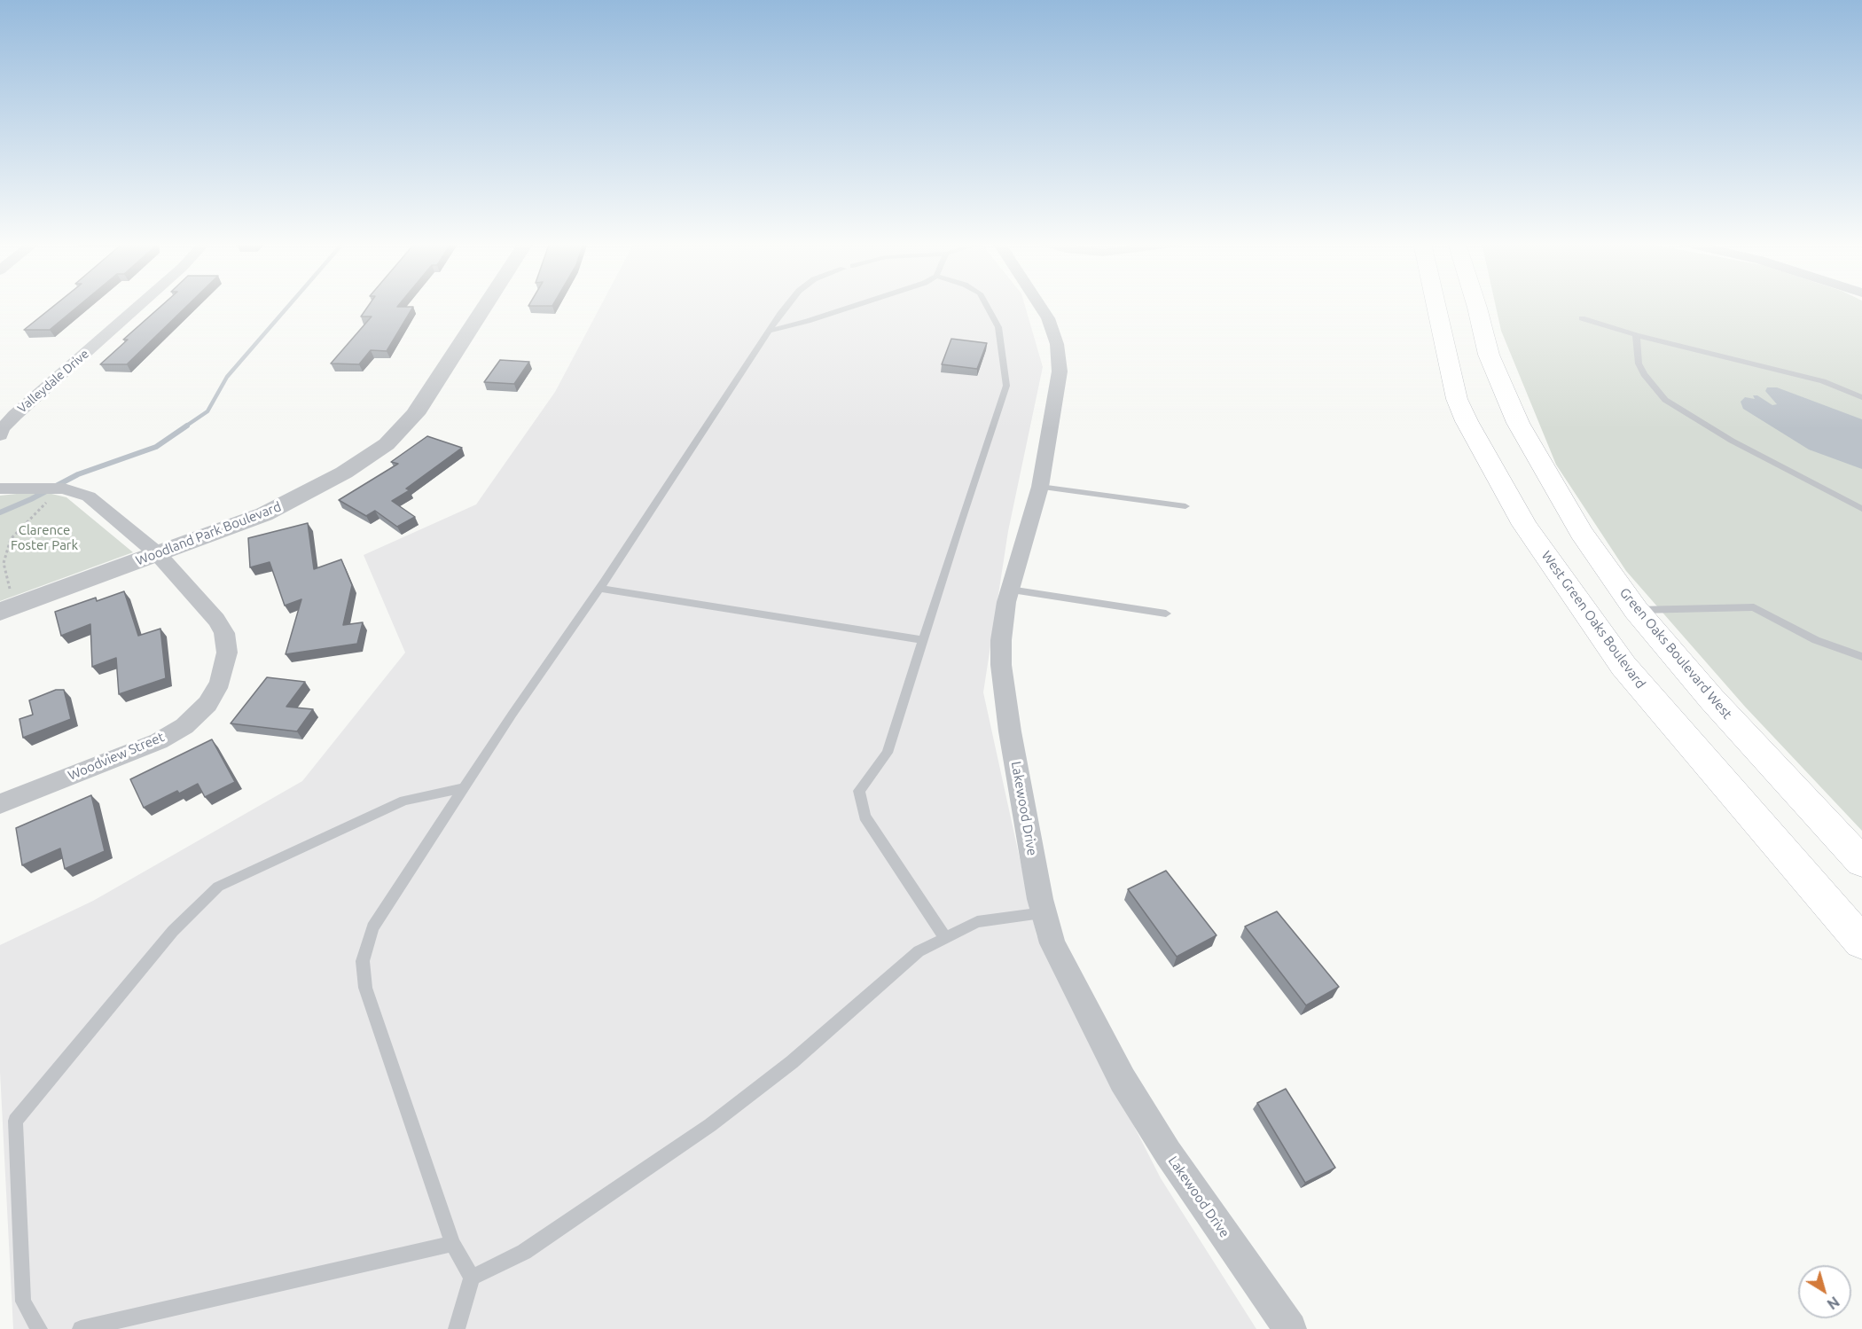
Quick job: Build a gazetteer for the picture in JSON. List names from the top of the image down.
{
  "streets": {
    "main road": ["West Green Oaks Boulevard", "Green Oaks Boulevard West"],
    "street": [
      "Valleydale Drive",
      "Woodland Park Boulevard",
      "Woodview Street",
      "Lakewood Drive"
    ]
  },
  "crossings": [
    ["Woodland Park Boulevard", "Woodview Street"]
  ],
  "parks": ["Clarence Foster Park"],
  "north": "bottom right"
}
